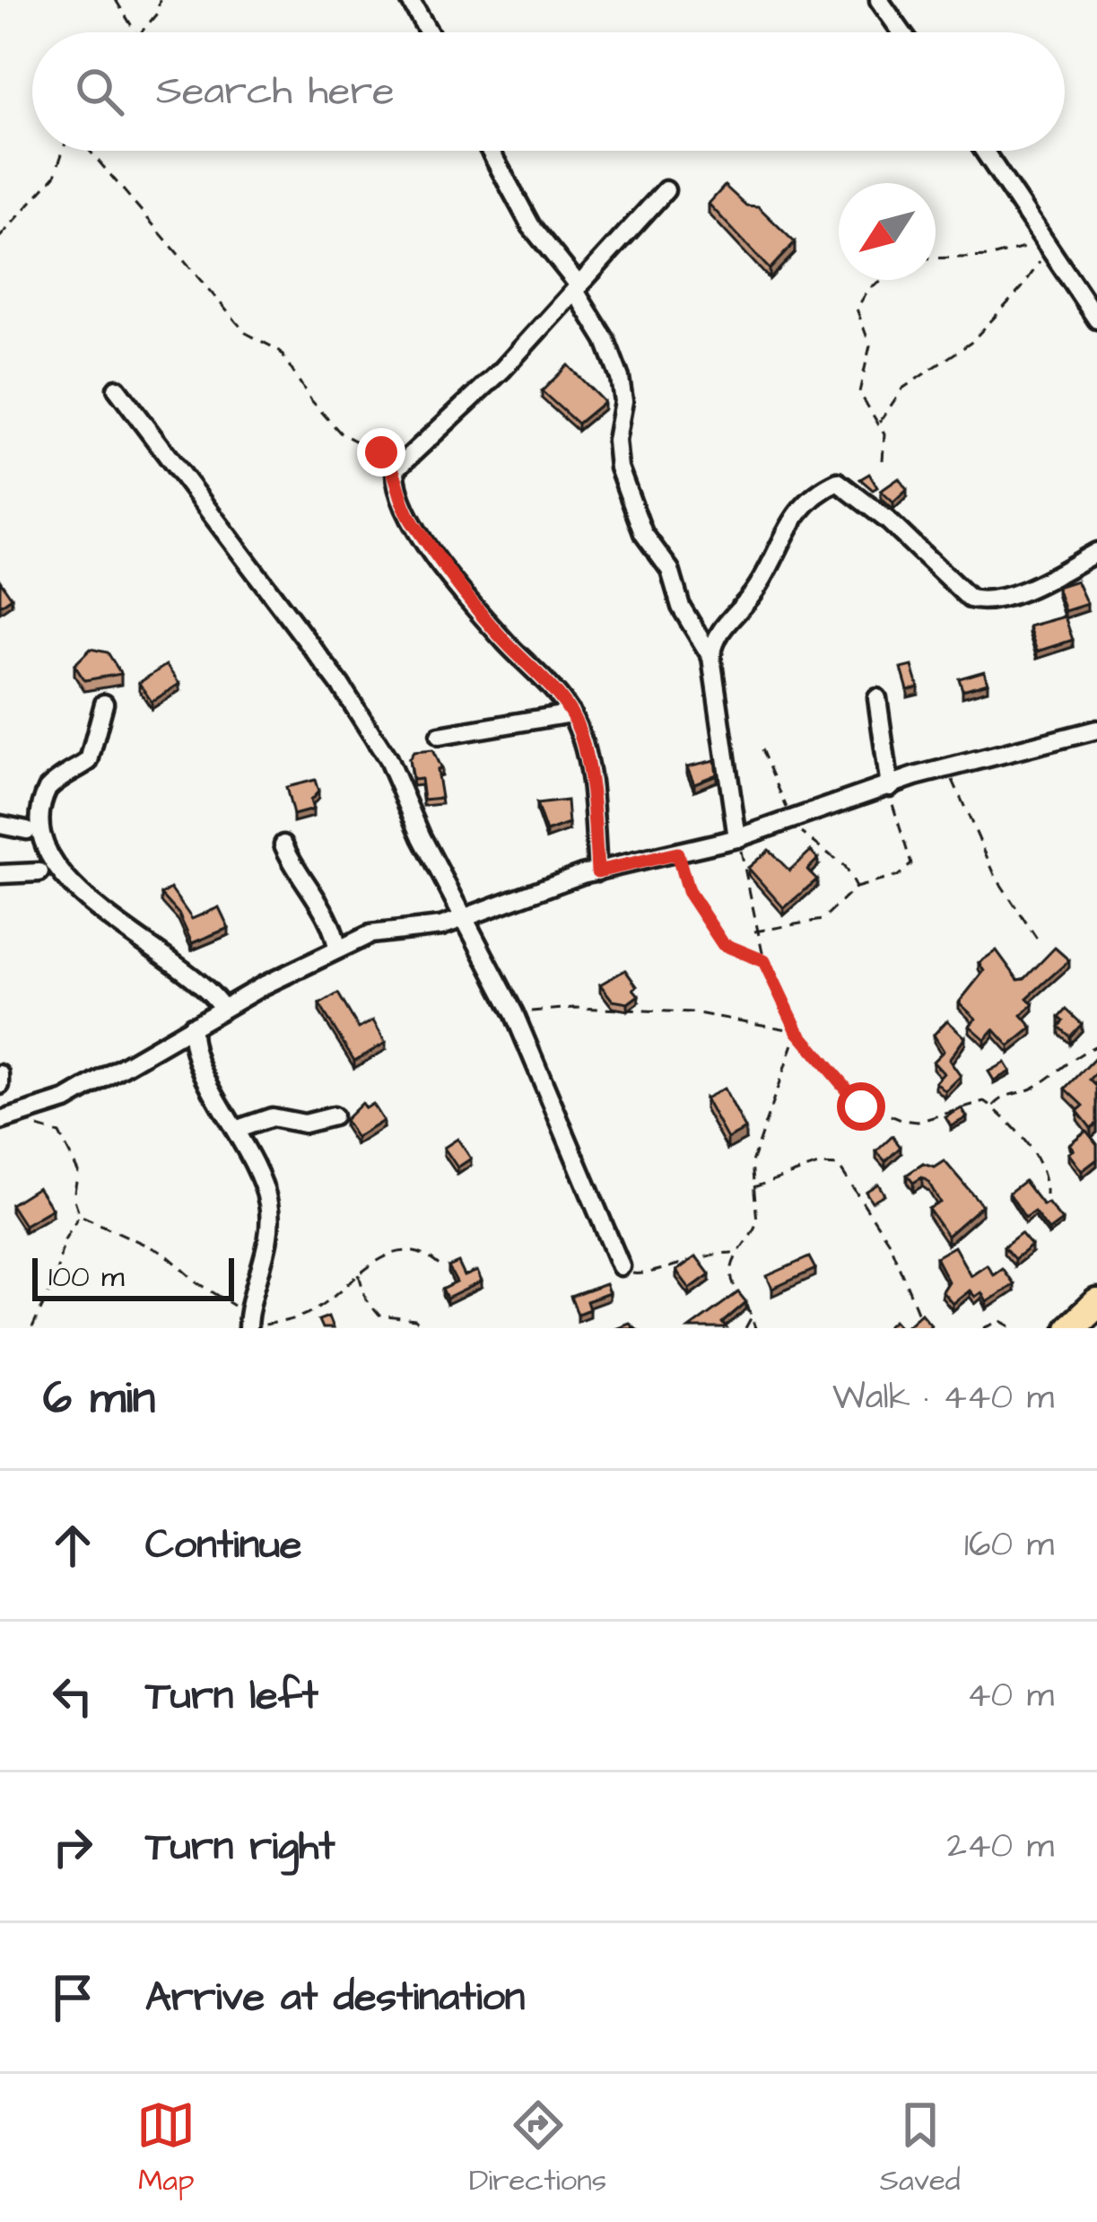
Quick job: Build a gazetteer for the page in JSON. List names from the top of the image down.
{
  "scale_bar": "100 m",
  "north": "bottom left",
  "page": {
    "search": "Search here",
    "scale": "100 m",
    "heading": ["6 min", "Walk · 440 m"],
    "list": [
      ["Continue", "160 m"],
      ["Turn left", "40 m"],
      ["Turn right", "240 m"],
      "Arrive at destination"
    ],
    "nav": ["Map", "Directions", "Saved"]
  }
}
